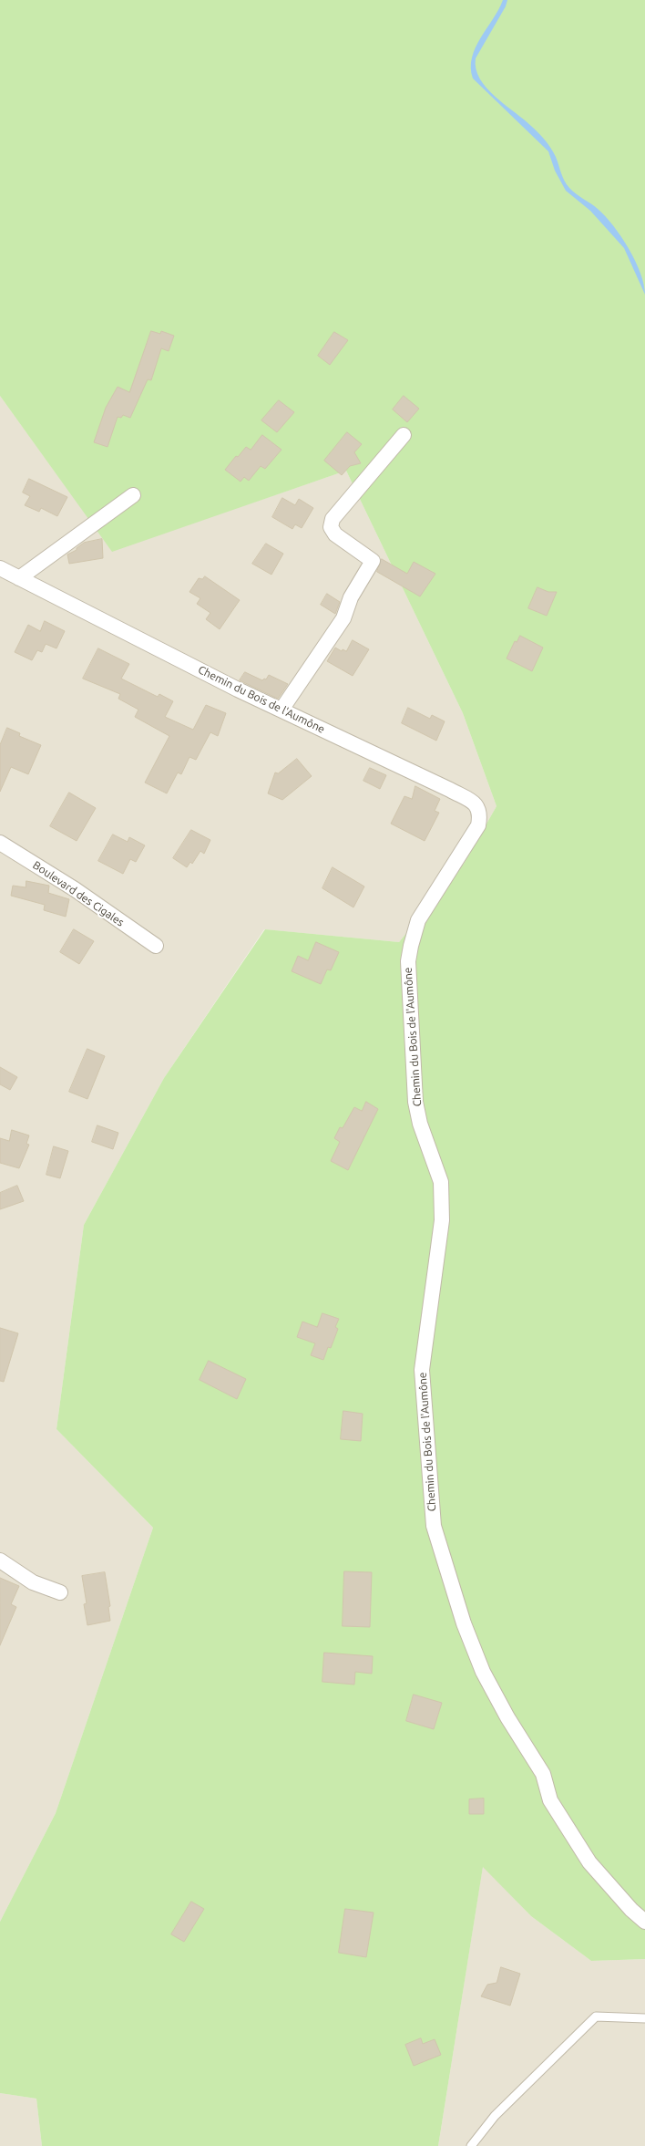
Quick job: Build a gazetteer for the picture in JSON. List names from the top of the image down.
{
  "streets": {
    "street": ["Chemin du Bois de l'Aumône", "Boulevard des Cigales"]
  }
}
